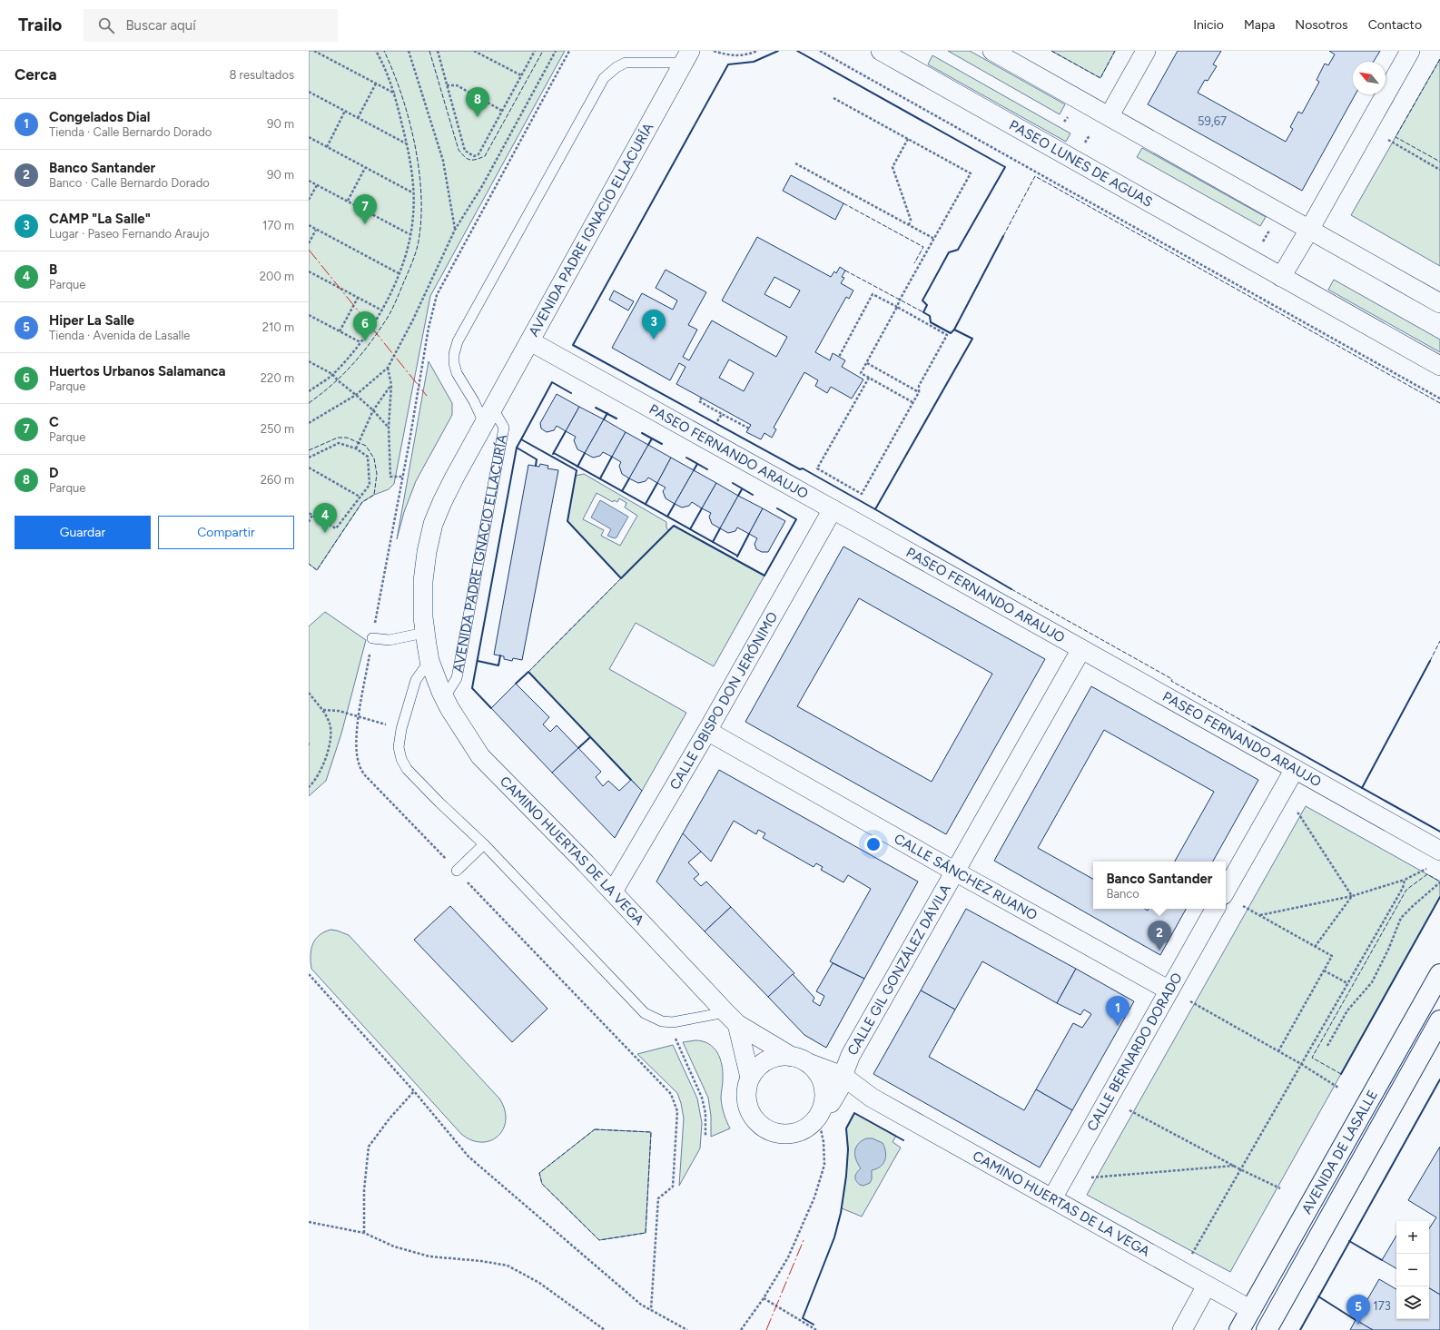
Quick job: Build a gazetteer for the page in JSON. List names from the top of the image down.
{
  "streets": {
    "highway": ["AVENIDA DE LASALLE"],
    "street": [
      "PASEO LUNES DE AGUAS",
      "AVENIDA PADRE IGNACIO ELLACURÍA",
      "PASEO FERNANDO ARAUJO",
      "CALLE OBISPO DON JERÓNIMO",
      "CAMINO HUERTAS DE LA VEGA",
      "CALLE SÁNCHEZ RUANO",
      "CALLE GIL GONZÁLEZ DÁVILA",
      "CALLE BERNARDO DORADO"
    ]
  },
  "crossings": [
    ["AVENIDA PADRE IGNACIO ELLACURÍA", "PASEO FERNANDO ARAUJO"],
    ["AVENIDA PADRE IGNACIO ELLACURÍA", "CAMINO HUERTAS DE LA VEGA"],
    ["PASEO FERNANDO ARAUJO", "CALLE OBISPO DON JERÓNIMO"],
    ["PASEO FERNANDO ARAUJO", "CALLE GIL GONZÁLEZ DÁVILA"],
    ["CALLE OBISPO DON JERÓNIMO", "CAMINO HUERTAS DE LA VEGA"],
    ["CALLE OBISPO DON JERÓNIMO", "CALLE SÁNCHEZ RUANO"],
    ["CAMINO HUERTAS DE LA VEGA", "CALLE GIL GONZÁLEZ DÁVILA"],
    ["CAMINO HUERTAS DE LA VEGA", "CALLE BERNARDO DORADO"],
    ["CAMINO HUERTAS DE LA VEGA", "AVENIDA DE LASALLE"],
    ["CALLE SÁNCHEZ RUANO", "CALLE GIL GONZÁLEZ DÁVILA"],
    ["CALLE SÁNCHEZ RUANO", "CALLE BERNARDO DORADO"]
  ],
  "house_numbers": ["59,67", "173"],
  "north": "top left",
  "page": {
    "header": "Trailo",
    "search": "Buscar aquí",
    "nav": [
      "Inicio",
      "Mapa",
      "Nosotros",
      "Contacto"
    ],
    "heading": ["Cerca", "8 resultados"],
    "pins": [
      "8",
      "7",
      "3",
      "6",
      "4",
      "2",
      "1",
      "5"
    ],
    "list": [
      {
        "mark": "1",
        "name": "Congelados Dial",
        "note": "Tienda · Calle Bernardo Dorado",
        "value": "90 m"
      },
      {
        "mark": "2",
        "name": "Banco Santander",
        "note": "Banco · Calle Bernardo Dorado",
        "value": "90 m"
      },
      {
        "mark": "3",
        "name": "CAMP \"La Salle\"",
        "note": "Lugar · Paseo Fernando Araujo",
        "value": "170 m"
      },
      {
        "mark": "4",
        "name": "B",
        "note": "Parque",
        "value": "200 m"
      },
      {
        "mark": "5",
        "name": "Hiper La Salle",
        "note": "Tienda · Avenida de Lasalle",
        "value": "210 m"
      },
      {
        "mark": "6",
        "name": "Huertos Urbanos Salamanca",
        "note": "Parque",
        "value": "220 m"
      },
      {
        "mark": "7",
        "name": "C",
        "note": "Parque",
        "value": "250 m"
      },
      {
        "mark": "8",
        "name": "D",
        "note": "Parque",
        "value": "260 m"
      }
    ],
    "buttons": ["Guardar", "Compartir"],
    "popup": ["Banco Santander", "Banco"],
    "map_buttons": ["+", "−"]
  }
}
